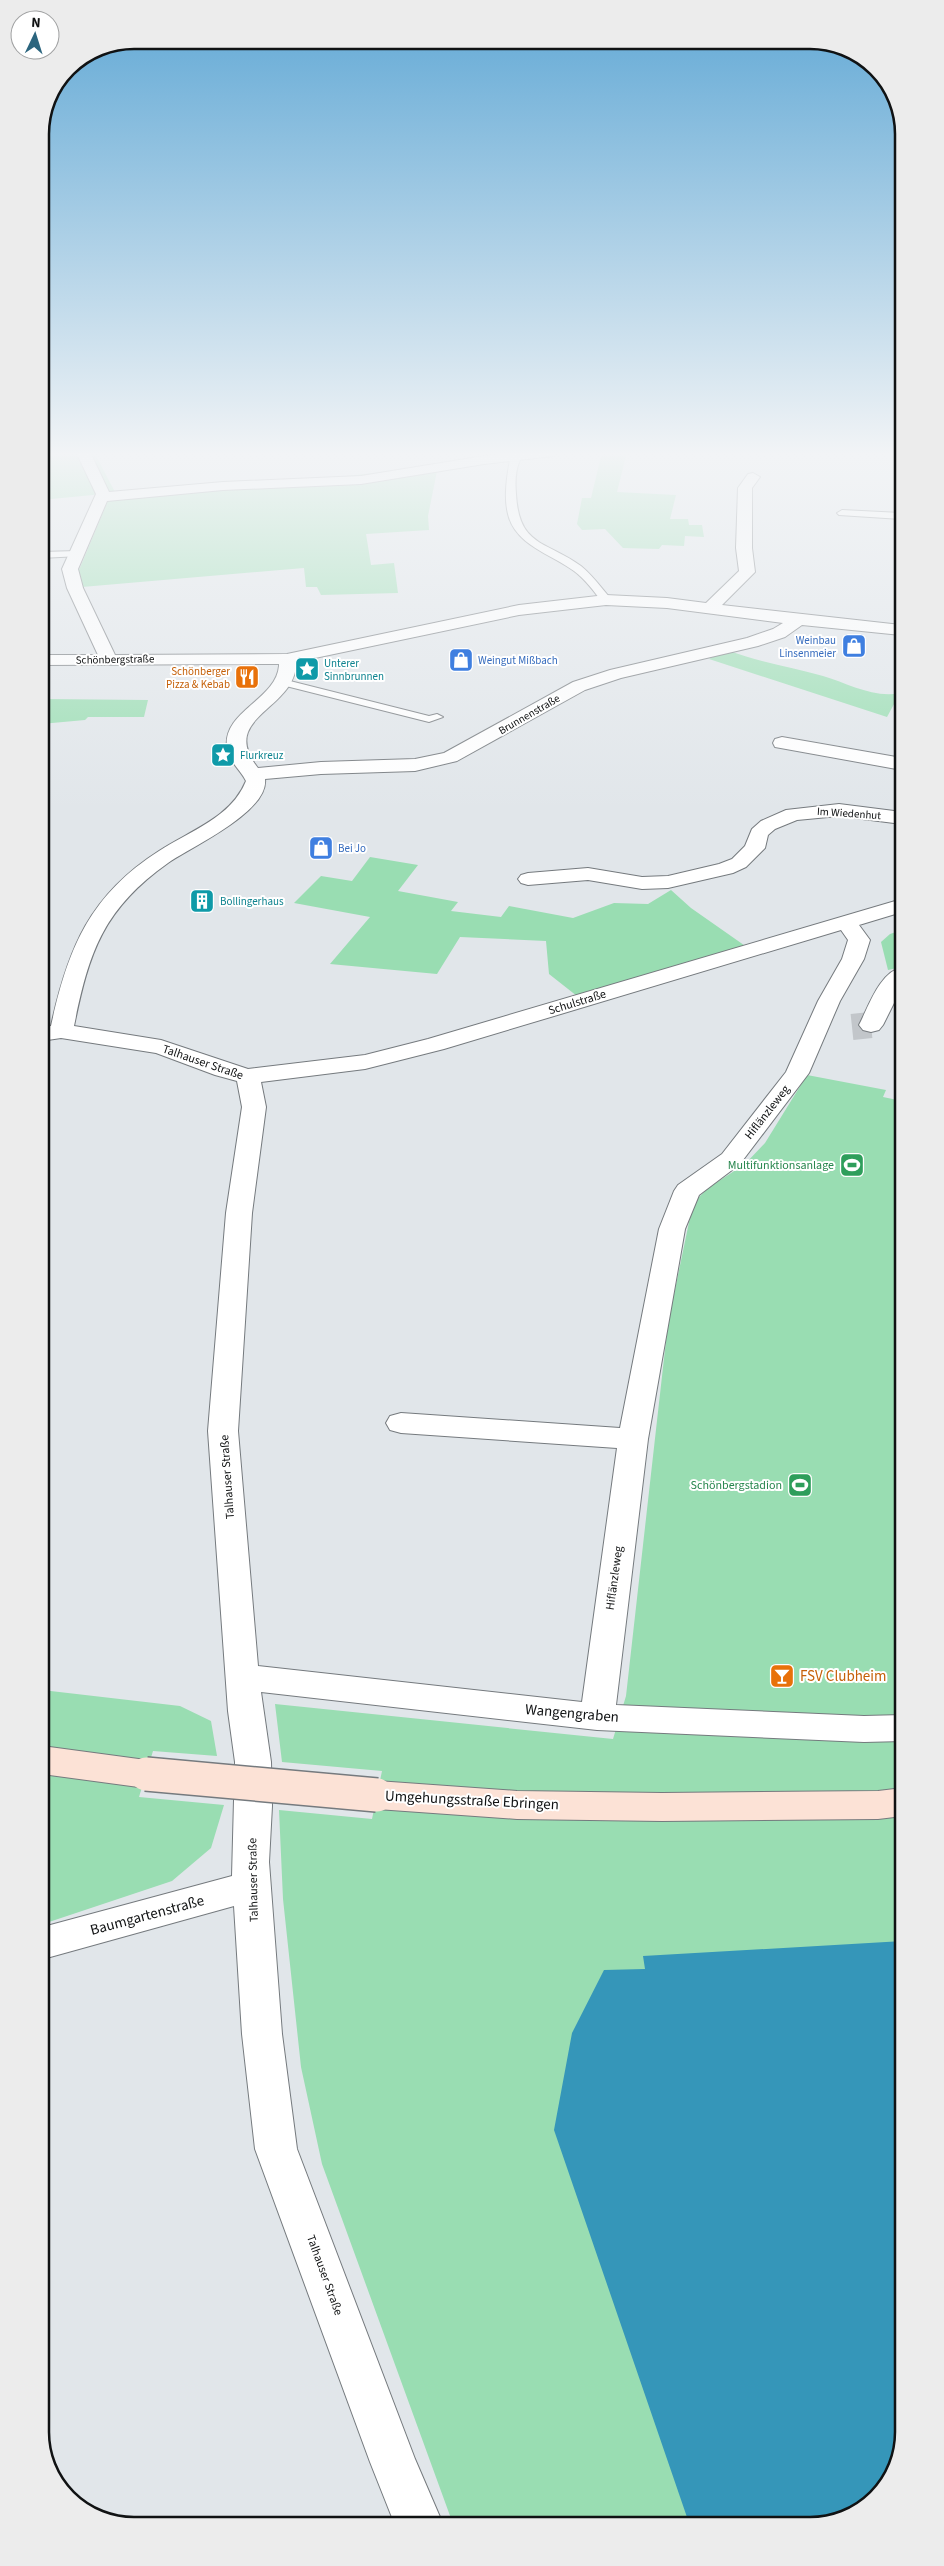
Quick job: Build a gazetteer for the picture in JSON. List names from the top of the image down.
{
  "streets": {
    "street": [
      "Schönbergstraße",
      "Brunnenstraße",
      "Im Wiedenhut",
      "Schulstraße",
      "Talhauser Straße",
      "Hiflänzleweg",
      "Wangengraben",
      "Umgehungsstraße Ebringen",
      "Baumgartenstraße"
    ]
  },
  "crossings": [
    ["Schönbergstraße", "Brunnenstraße"],
    ["Brunnenstraße", "Talhauser Straße"],
    ["Schulstraße", "Talhauser Straße"],
    ["Schulstraße", "Hiflänzleweg"],
    ["Talhauser Straße", "Wangengraben"],
    ["Talhauser Straße", "Baumgartenstraße"],
    ["Hiflänzleweg", "Wangengraben"]
  ],
  "places": {
    "shop": ["Weinbau Linsenmeier", "Weingut Mißbach", "Bei Jo"],
    "place": ["Unterer Sinnbrunnen", "Flurkreuz"],
    "restaurant": ["Schönberger Pizza & Kebab"],
    "building": ["Bollingerhaus"],
    "sports": ["Multifunktionsanlage", "Schönbergstadion"],
    "bar": ["FSV Clubheim"]
  },
  "north": "top"
}
